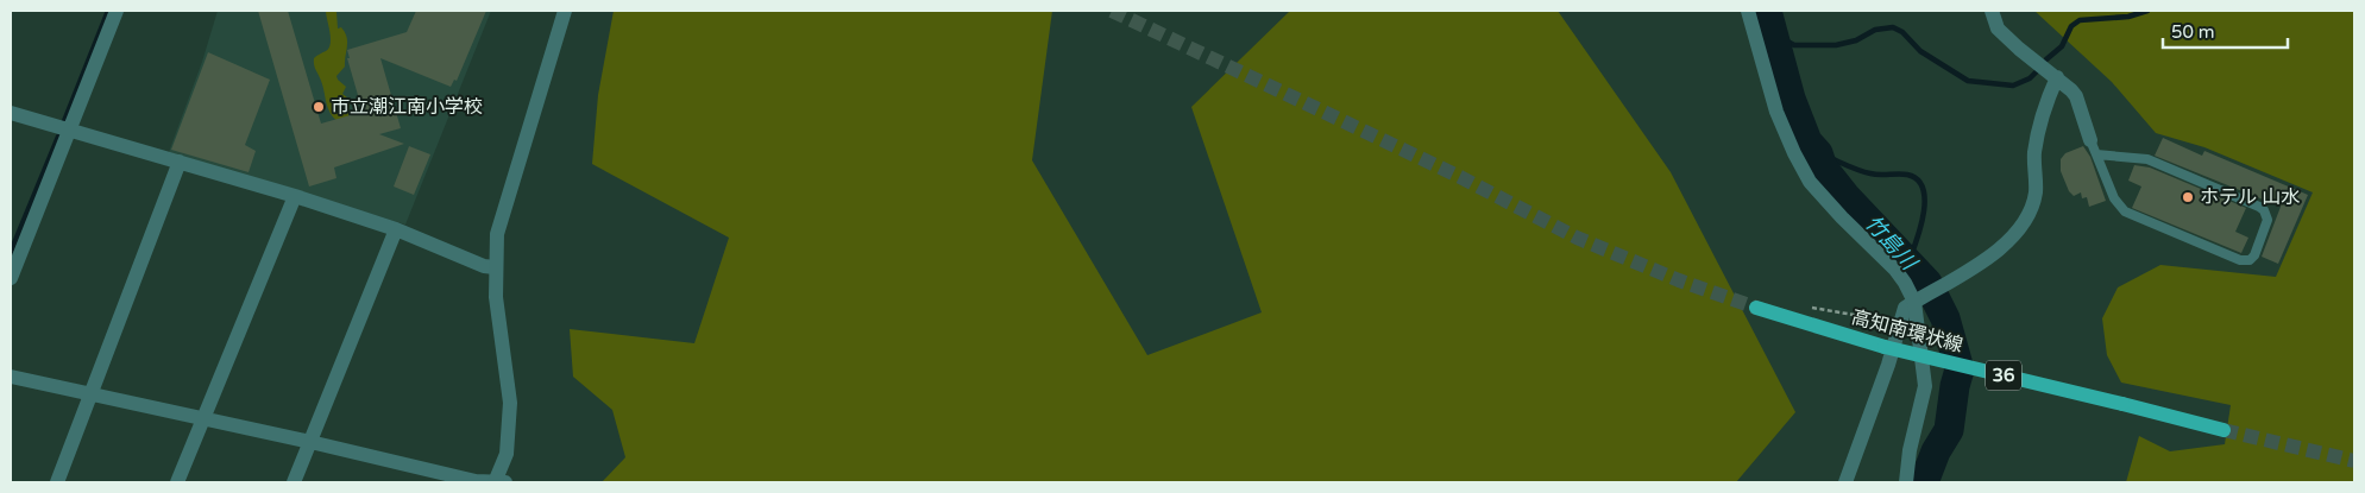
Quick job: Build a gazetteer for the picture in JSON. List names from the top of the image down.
{
  "streets": {
    "main road": ["高知南環状線", "36"]
  },
  "water": ["竹島川"],
  "places": ["市立潮江南小学校", "ホテル 山水"],
  "scale_bar": "50 m"
}
